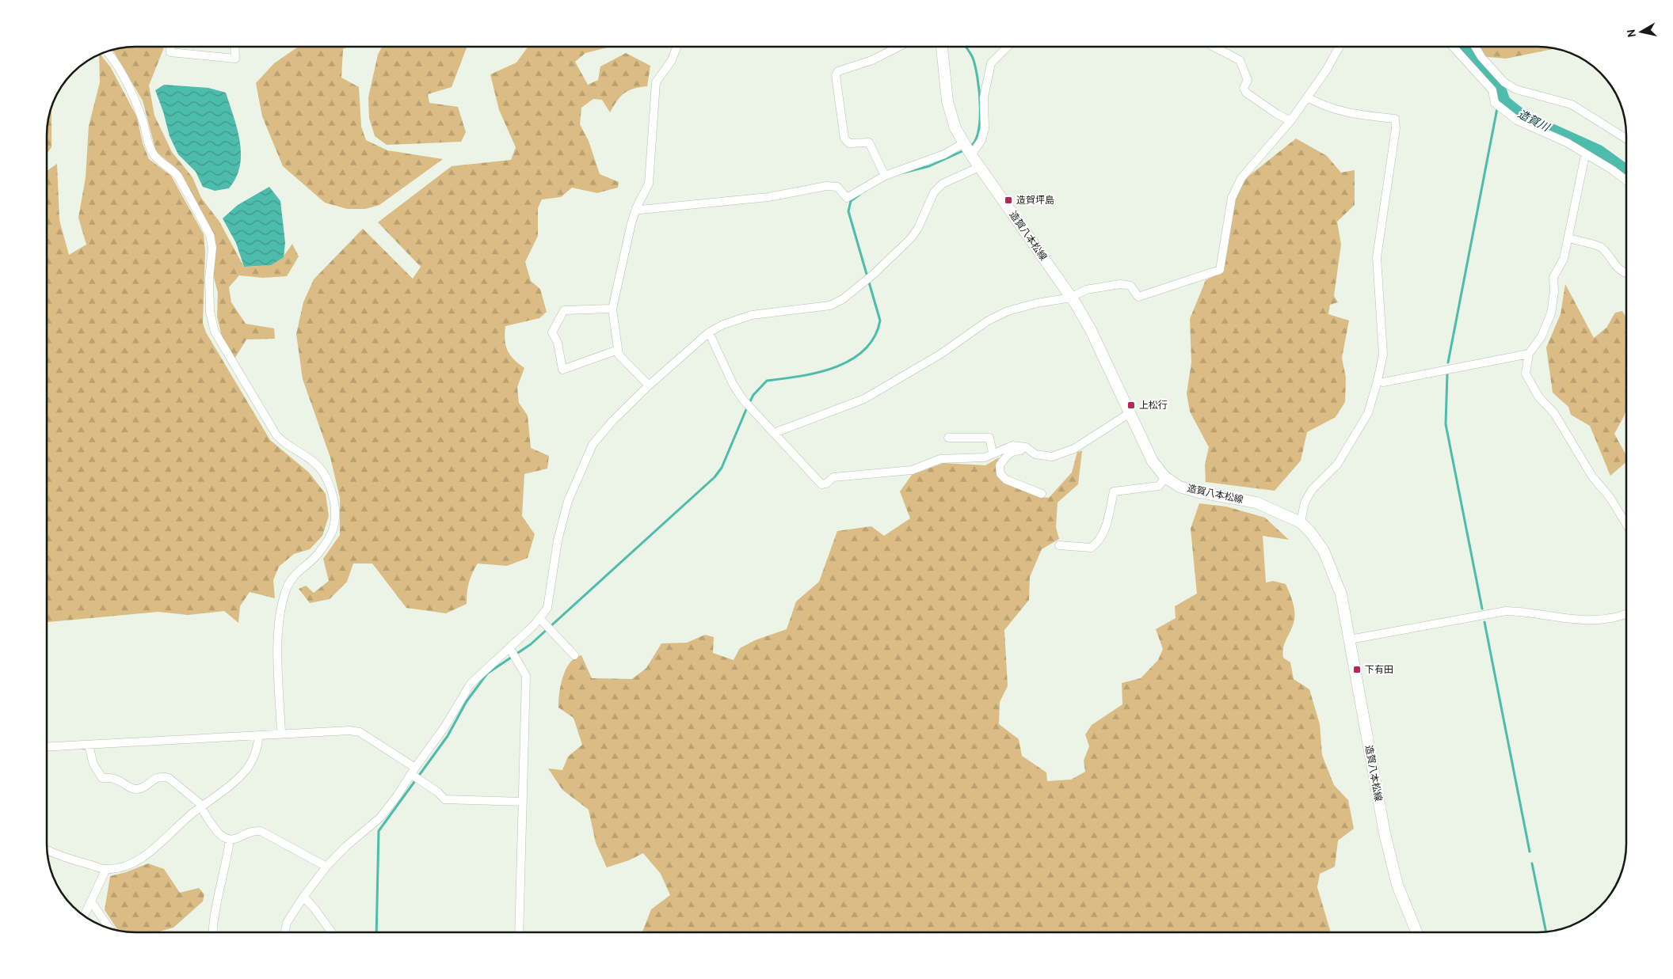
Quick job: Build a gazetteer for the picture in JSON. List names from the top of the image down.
{
  "streets": {
    "main road": ["造賀八本松線"]
  },
  "water": ["造賀川"],
  "places": {
    "transit": ["造賀坪島", "上松行", "下有田"]
  },
  "north": "left"
}
